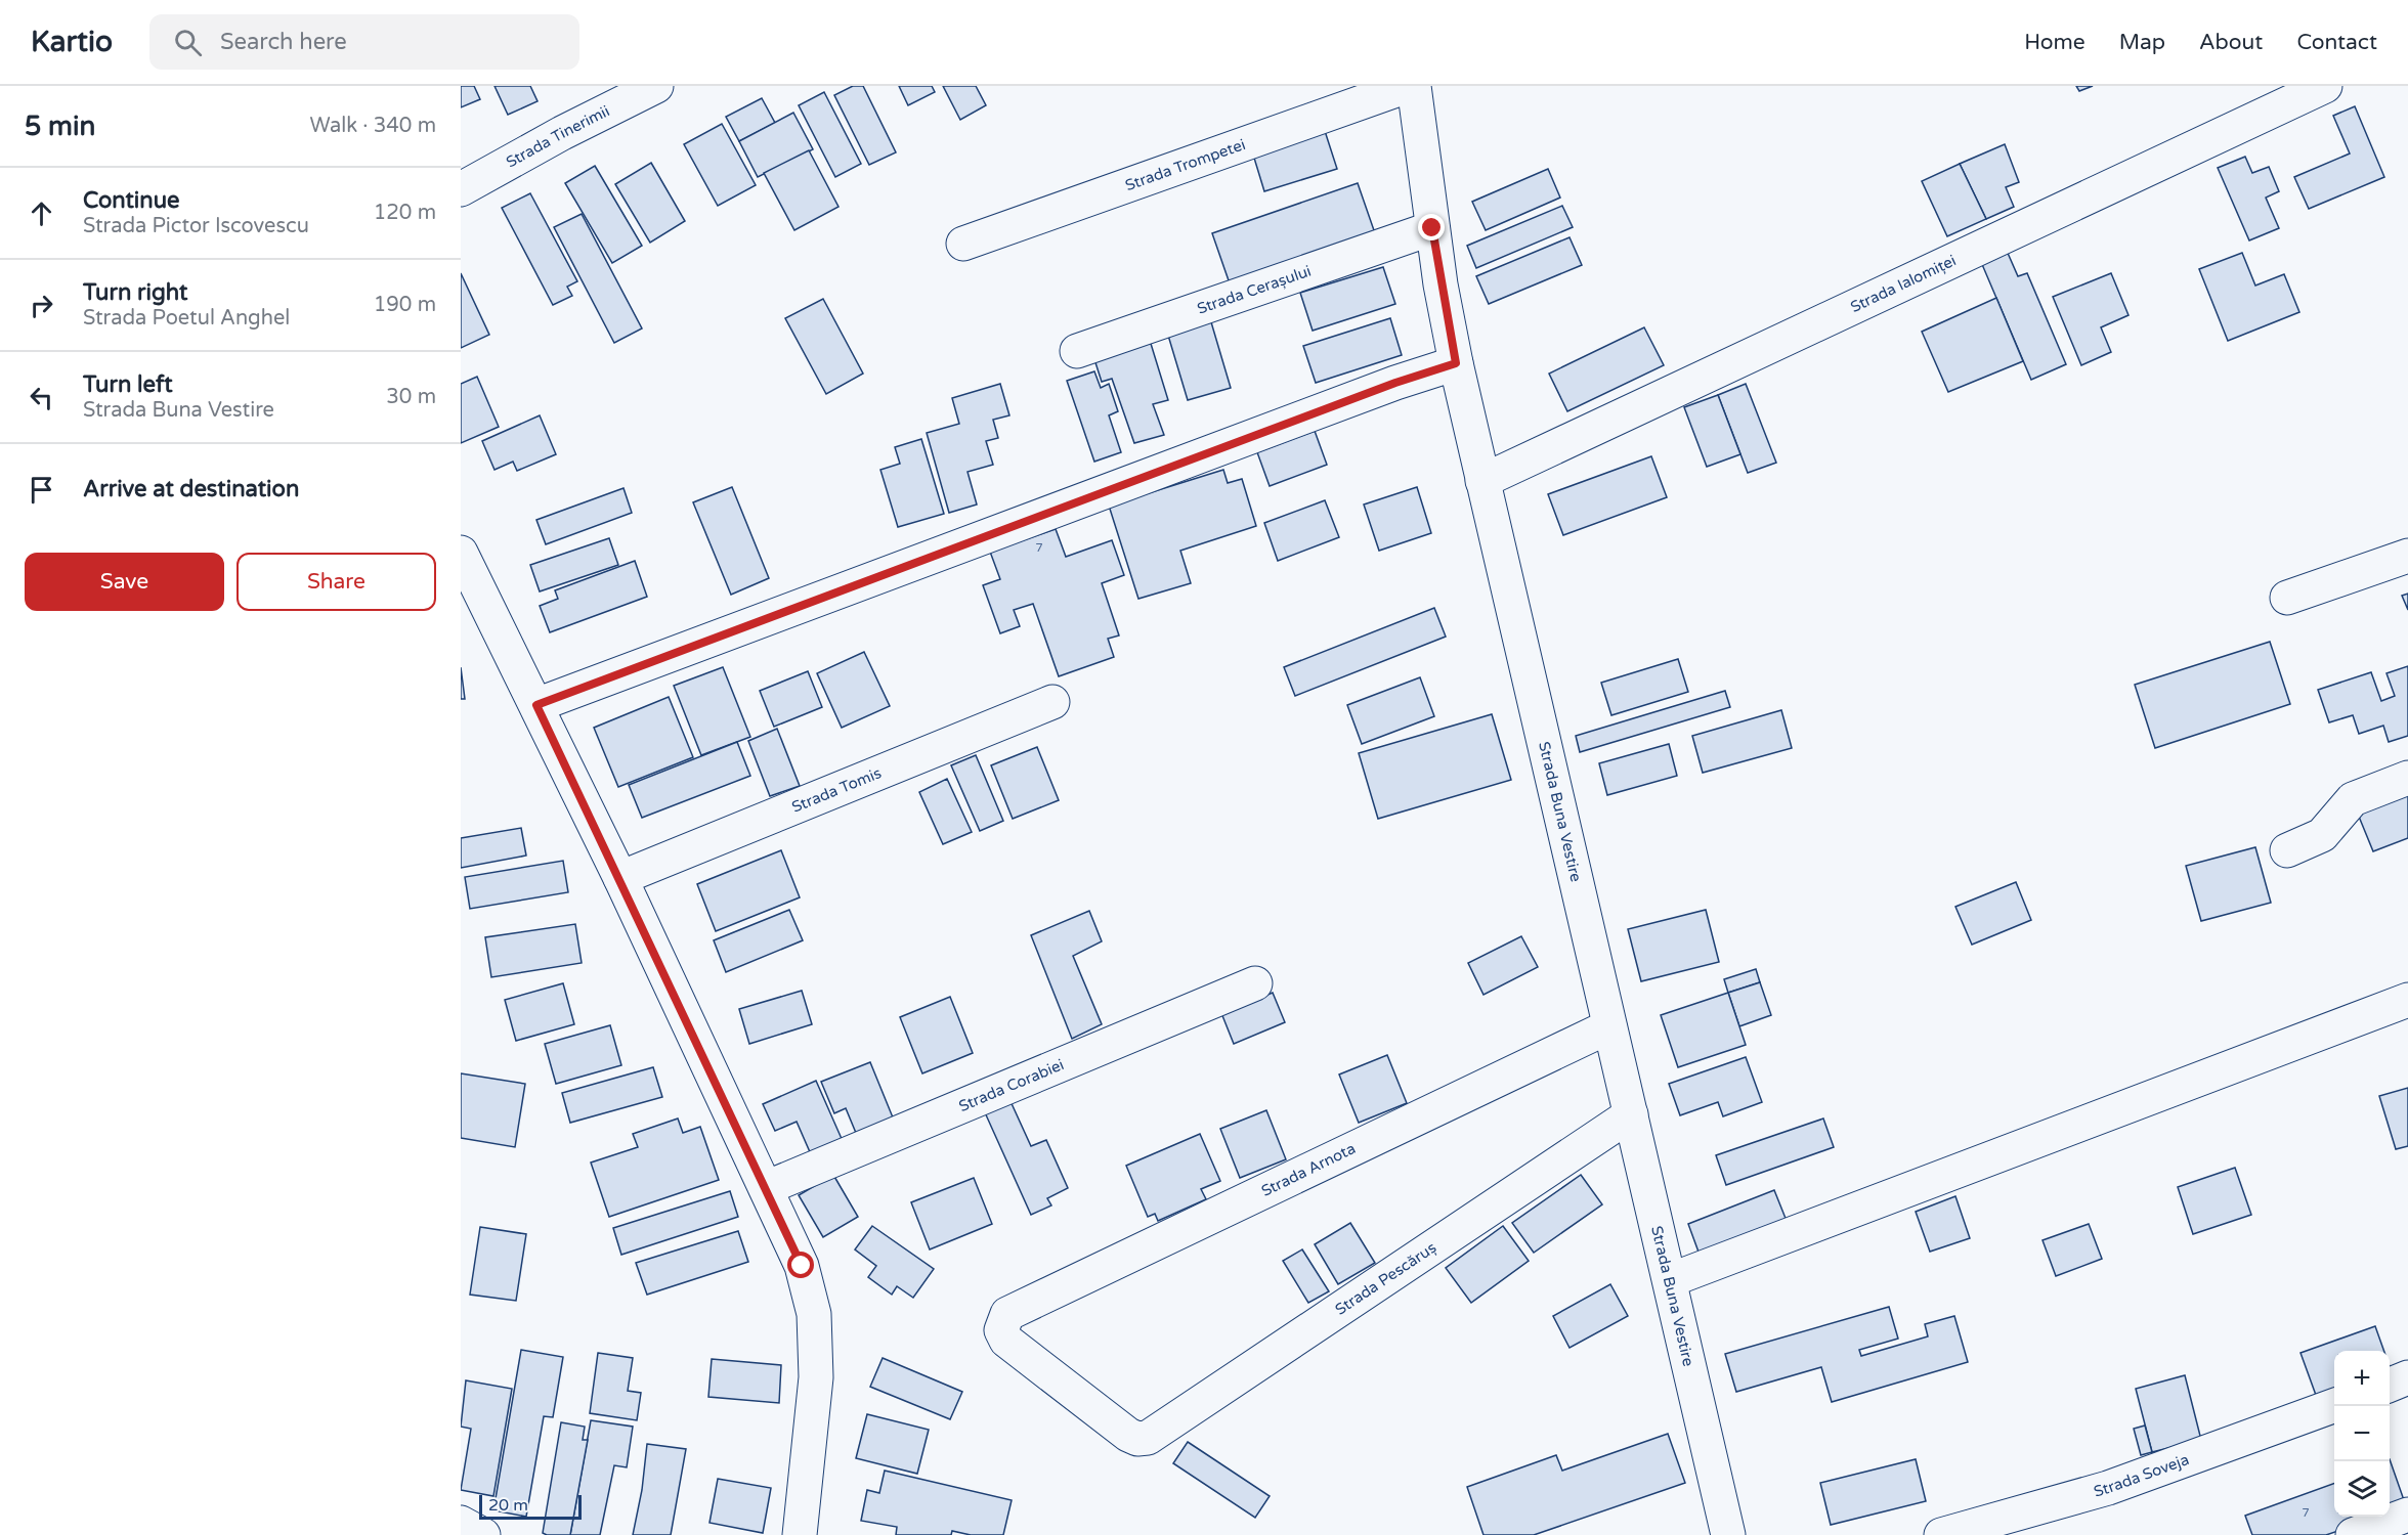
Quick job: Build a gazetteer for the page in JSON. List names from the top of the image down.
{
  "streets": {
    "street": [
      "Strada Tinerimii",
      "Strada Trompetei",
      "Strada Ialomiței",
      "Strada Cerașului",
      "Strada Tomis",
      "Strada Buna Vestire",
      "Strada Corabiei",
      "Strada Arnota",
      "Strada Pescăruș",
      "Strada Soveja"
    ]
  },
  "crossings": [
    ["Strada Ialomiței", "Strada Buna Vestire"],
    ["Strada Cerașului", "Strada Buna Vestire"],
    ["Strada Buna Vestire", "Strada Arnota"],
    ["Strada Buna Vestire", "Strada Pescăruș"],
    ["Strada Arnota", "Strada Pescăruș"]
  ],
  "house_numbers": ["7", "7"],
  "scale_bar": "20 m",
  "page": {
    "header": "Kartio",
    "search": "Search here",
    "nav": [
      "Home",
      "Map",
      "About",
      "Contact"
    ],
    "heading": ["5 min", "Walk · 340 m"],
    "list": [
      ["Continue", "Strada Pictor Iscovescu", "120 m"],
      ["Turn right", "Strada Poetul Anghel", "190 m"],
      ["Turn left", "Strada Buna Vestire", "30 m"],
      "Arrive at destination"
    ],
    "buttons": ["Save", "Share"],
    "map_buttons": ["+", "−"],
    "scale": "20 m"
  }
}
